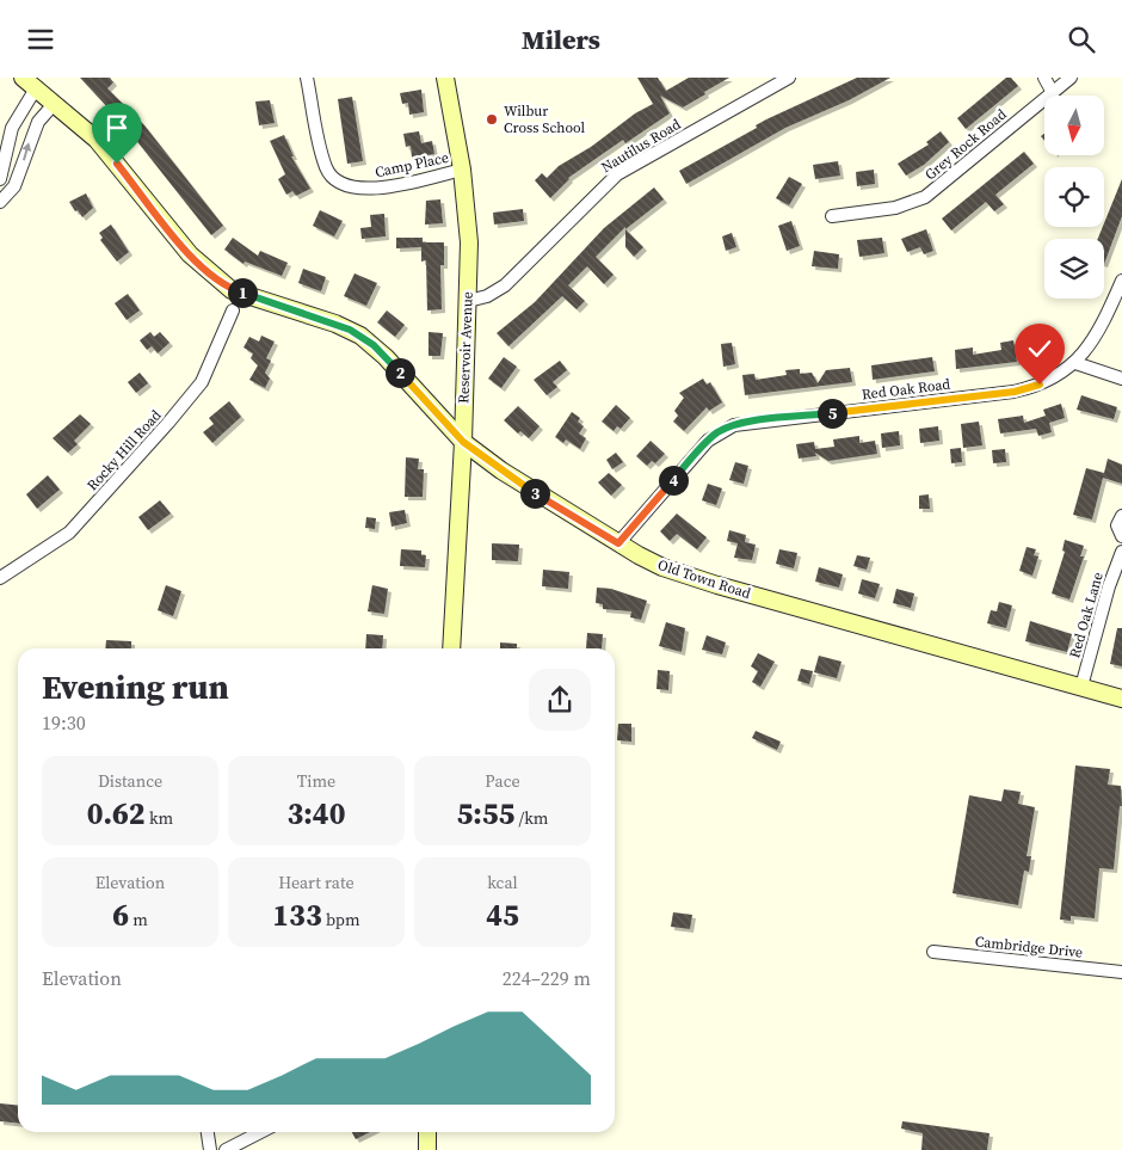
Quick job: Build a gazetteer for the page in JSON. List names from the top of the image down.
{
  "streets": {
    "main road": ["Reservoir Avenue", "Old Town Road"],
    "street": [
      "Grey Rock Road",
      "Nautilus Road",
      "Camp Place",
      "Red Oak Road",
      "Rocky Hill Road",
      "Red Oak Lane",
      "Cambridge Drive"
    ]
  },
  "crossings": [
    ["Nautilus Road", "Reservoir Avenue"],
    ["Camp Place", "Reservoir Avenue"],
    ["Reservoir Avenue", "Old Town Road"],
    ["Red Oak Road", "Old Town Road"],
    ["Old Town Road", "Red Oak Lane"]
  ],
  "places": ["Wilbur Cross School"],
  "north": "bottom",
  "page": {
    "header": "Milers",
    "pins": [
      "1",
      "2",
      "5",
      "4",
      "3"
    ],
    "heading": ["Evening run", "19:30"],
    "stats": [
      ["Distance", "0.62 km"],
      ["Time", "3:40"],
      ["Pace", "5:55 /km"],
      ["Elevation", "6 m"],
      ["Heart rate", "133 bpm"],
      ["kcal", "45"]
    ],
    "chart": ["Elevation", "224–229 m"]
  }
}
